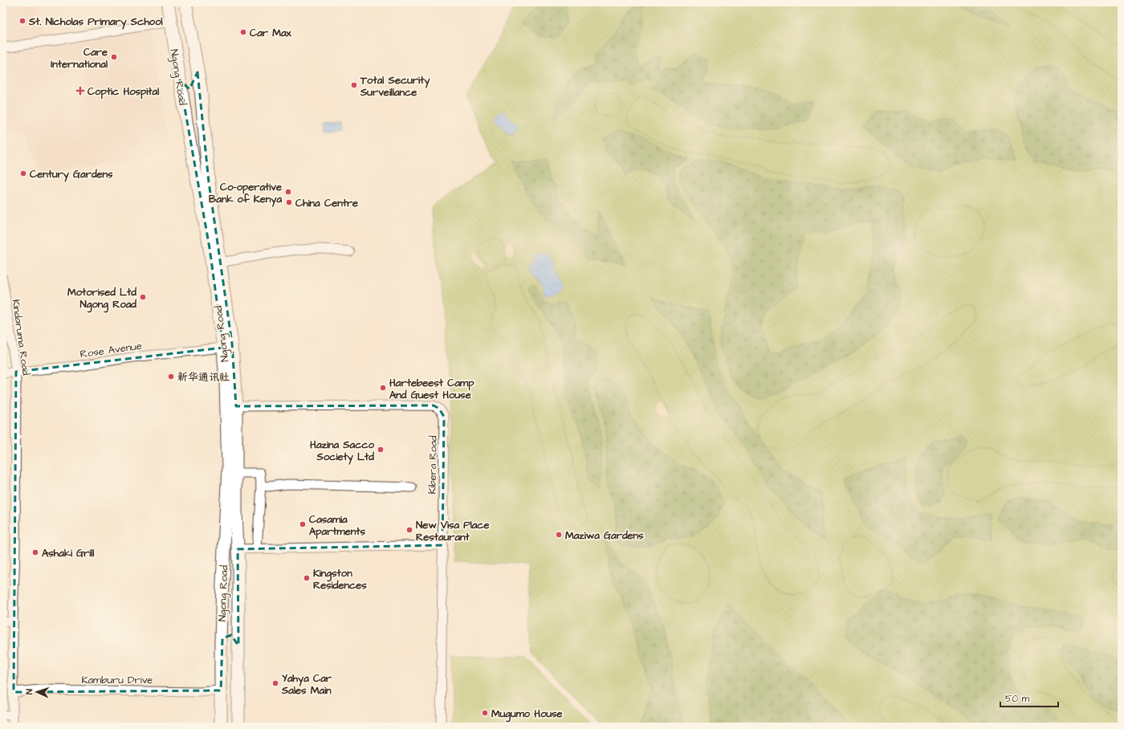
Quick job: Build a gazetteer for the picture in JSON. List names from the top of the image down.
{
  "streets": {
    "main road": ["Ngong Road"],
    "street": [
      "Kindaruma Road",
      "Rose Avenue",
      "Kibera Road",
      "Kamburu Drive"
    ]
  },
  "crossings": [
    ["Ngong Road", "Rose Avenue"],
    ["Ngong Road", "Kibera Road"],
    ["Ngong Road", "Kamburu Drive"],
    ["Kindaruma Road", "Rose Avenue"],
    ["Kindaruma Road", "Kamburu Drive"]
  ],
  "places": {
    "other": [
      "St. Nicholas Primary School",
      "Car Max",
      "Care International",
      "Total Security Surveillance",
      "Century Gardens",
      "Co-operative Bank of Kenya",
      "China Centre",
      "Motorised Ltd Ngong Road",
      "新华通讯社",
      "Hartebeest Camp And Guest House",
      "Hazina Sacco Society Ltd",
      "Casamia Apartments",
      "New Visa Place Restaurant",
      "Maziwa Gardens",
      "Ashaki Grill",
      "Kingston Residences",
      "Yahya Car Sales Main",
      "Mugumo House"
    ],
    "health": ["Coptic Hospital"]
  },
  "scale_bar": "50 m",
  "north": "left"
}
